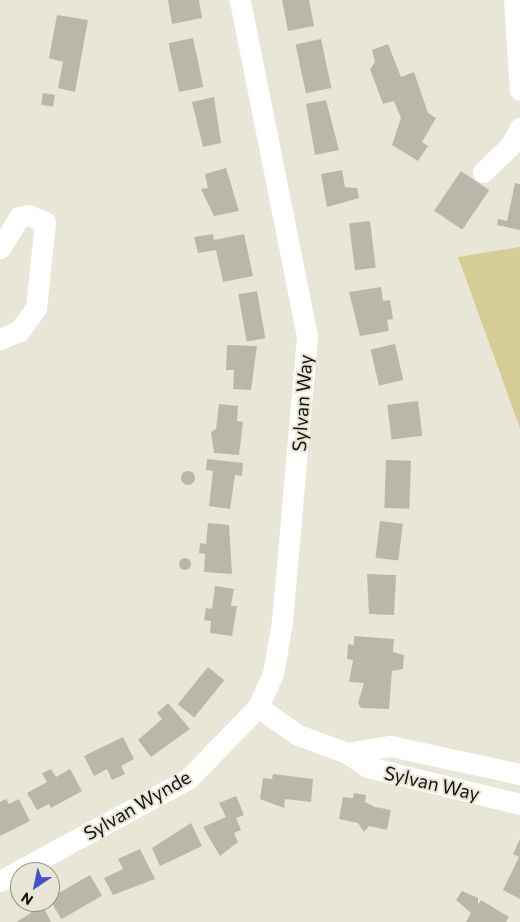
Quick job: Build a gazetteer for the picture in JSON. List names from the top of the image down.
{
  "streets": {
    "street": ["Sylvan Way", "Sylvan Wynde"]
  },
  "crossings": [
    ["Sylvan Way", "Sylvan Wynde"]
  ],
  "north": "bottom left"
}
